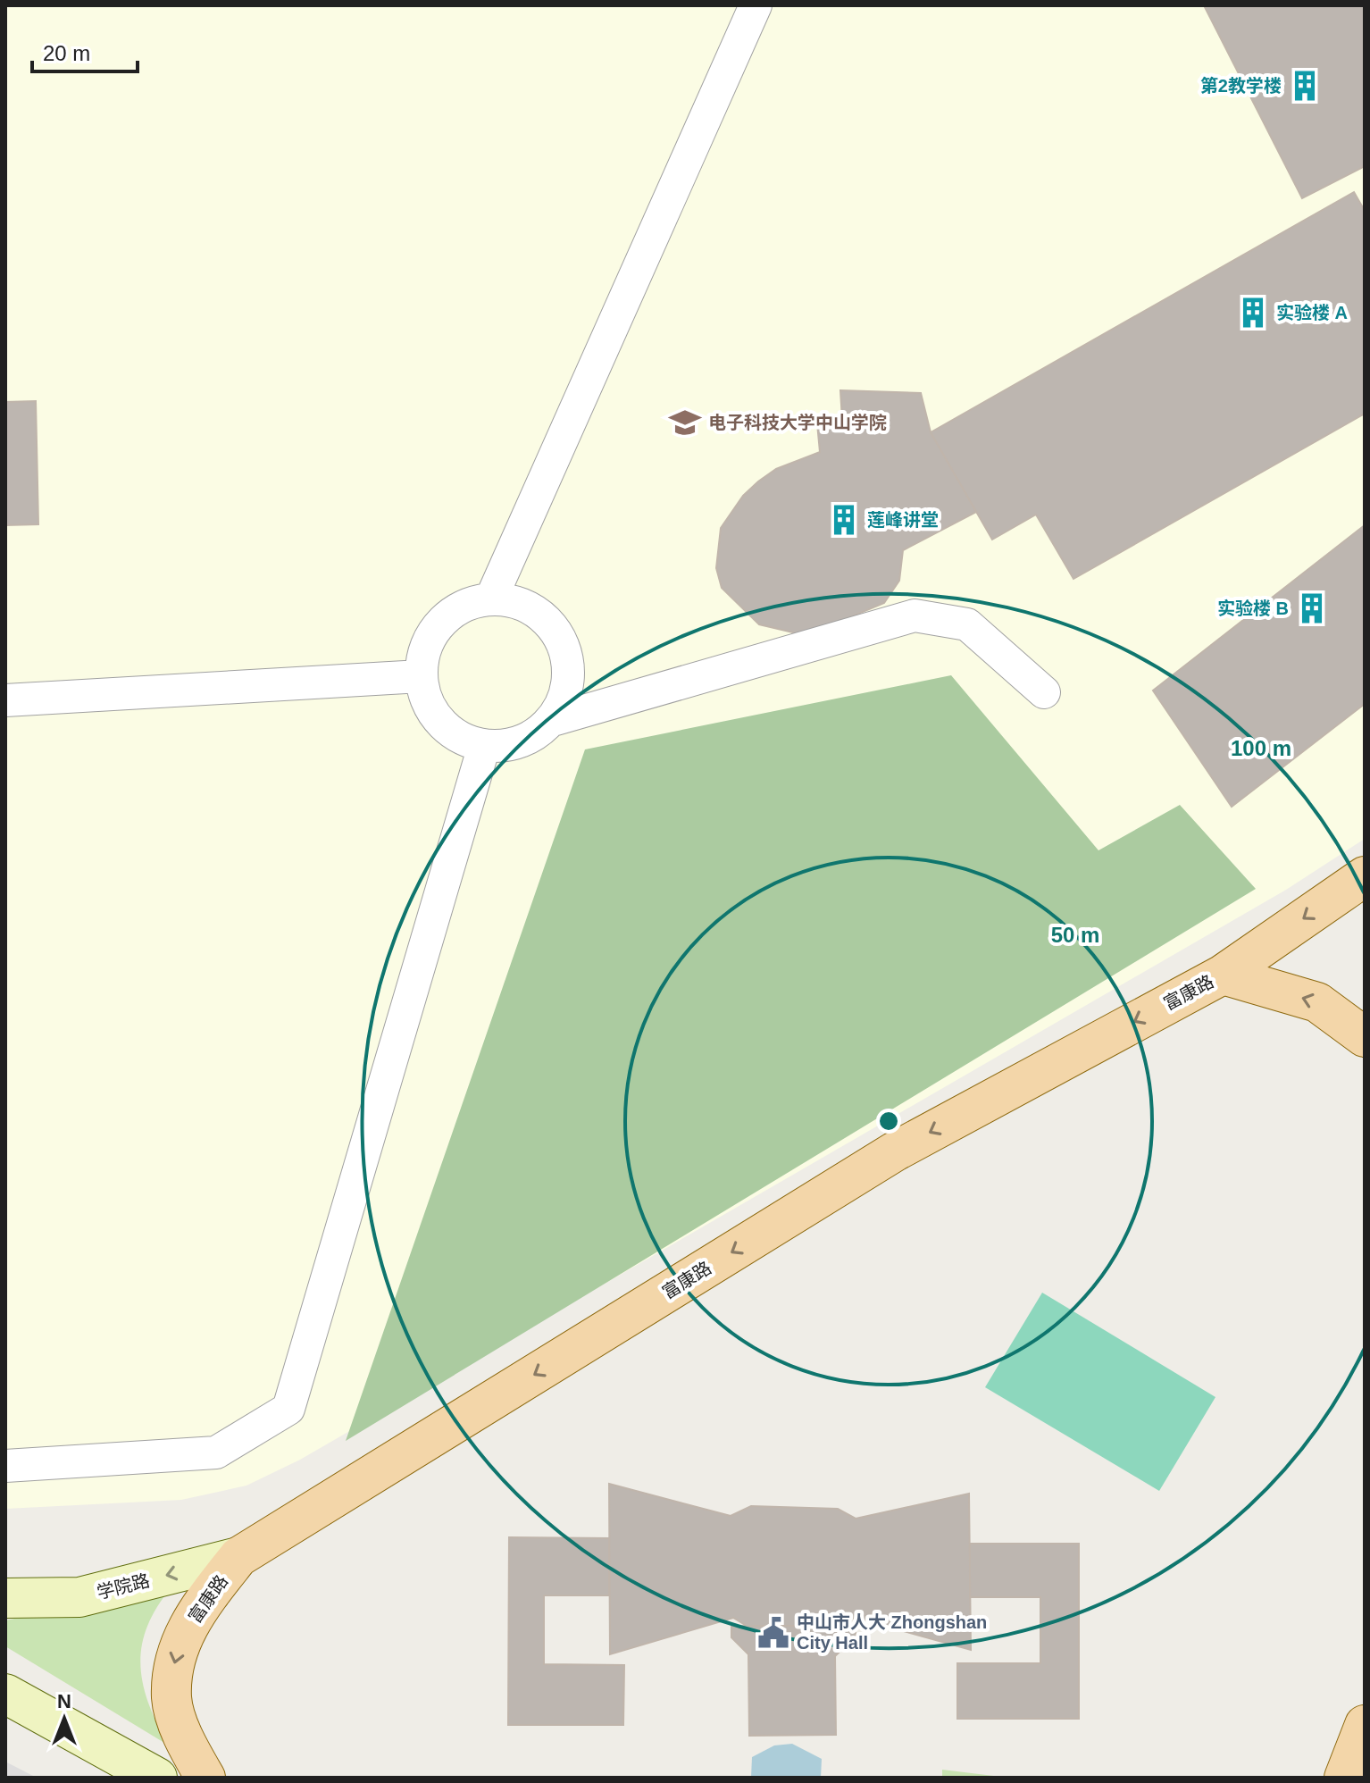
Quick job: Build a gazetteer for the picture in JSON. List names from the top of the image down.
{
  "streets": {
    "main road": ["富康路", "学院路"]
  },
  "crossings": [
    ["富康路", "学院路"]
  ],
  "one_way": ["富康路", "学院路"],
  "places": {
    "building": [
      "第2教学楼",
      "实验楼 A",
      "莲峰讲堂",
      "实验楼 B"
    ],
    "school or university": ["电子科技大学中山学院"],
    "public building": ["中山市人大 Zhongshan City Hall"]
  },
  "scale_bar": "20 m",
  "north": "top",
  "rings": ["100 m", "50 m"]
}
